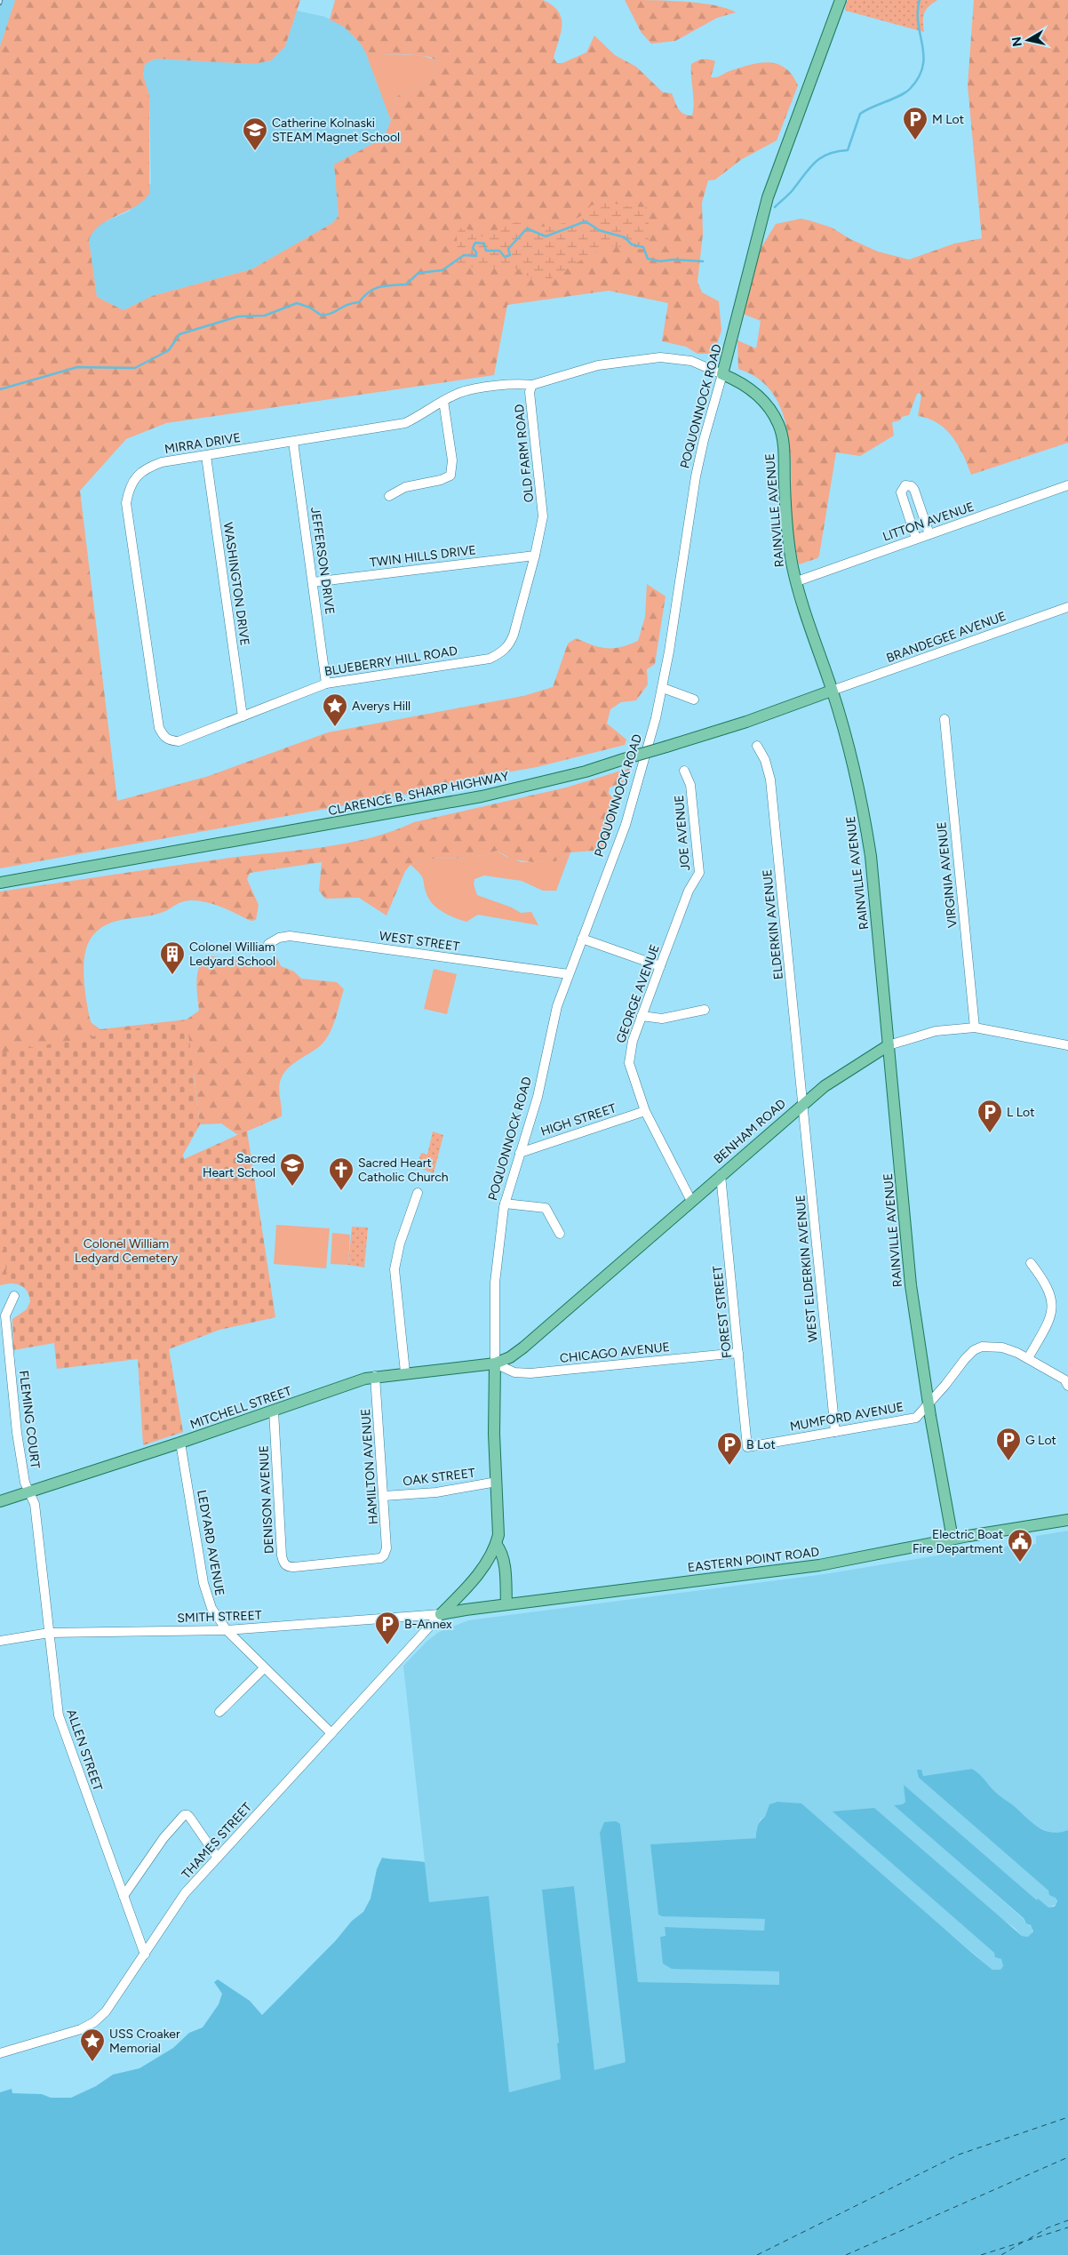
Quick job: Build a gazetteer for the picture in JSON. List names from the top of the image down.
{
  "streets": {
    "main road": [
      "POQUONNOCK ROAD",
      "RAINVILLE AVENUE",
      "CLARENCE B. SHARP HIGHWAY",
      "BENHAM ROAD",
      "MITCHELL STREET",
      "EASTERN POINT ROAD"
    ],
    "street": [
      "MIRRA DRIVE",
      "OLD FARM ROAD",
      "LITTON AVENUE",
      "TWIN HILLS DRIVE",
      "JEFFERSON DRIVE",
      "WASHINGTON DRIVE",
      "BRANDEGEE AVENUE",
      "BLUEBERRY HILL ROAD",
      "JOE AVENUE",
      "VIRGINIA AVENUE",
      "ELDERKIN AVENUE",
      "WEST STREET",
      "GEORGE AVENUE",
      "HIGH STREET",
      "WEST ELDERKIN AVENUE",
      "FOREST STREET",
      "CHICAGO AVENUE",
      "MUMFORD AVENUE",
      "FLEMING COURT",
      "HAMILTON AVENUE",
      "OAK STREET",
      "DENISON AVENUE",
      "LEDYARD AVENUE",
      "SMITH STREET",
      "ALLEN STREET",
      "THAMES STREET"
    ]
  },
  "crossings": [
    ["POQUONNOCK ROAD", "RAINVILLE AVENUE"],
    ["POQUONNOCK ROAD", "WEST STREET"],
    ["POQUONNOCK ROAD", "HIGH STREET"],
    ["POQUONNOCK ROAD", "BENHAM ROAD"],
    ["POQUONNOCK ROAD", "CHICAGO AVENUE"],
    ["POQUONNOCK ROAD", "MITCHELL STREET"],
    ["POQUONNOCK ROAD", "OAK STREET"],
    ["POQUONNOCK ROAD", "EASTERN POINT ROAD"],
    ["POQUONNOCK ROAD", "SMITH STREET"],
    ["POQUONNOCK ROAD", "THAMES STREET"],
    ["MIRRA DRIVE", "OLD FARM ROAD"],
    ["MIRRA DRIVE", "JEFFERSON DRIVE"],
    ["MIRRA DRIVE", "WASHINGTON DRIVE"],
    ["MIRRA DRIVE", "BLUEBERRY HILL ROAD"],
    ["OLD FARM ROAD", "TWIN HILLS DRIVE"],
    ["OLD FARM ROAD", "BLUEBERRY HILL ROAD"],
    ["RAINVILLE AVENUE", "LITTON AVENUE"],
    ["RAINVILLE AVENUE", "BRANDEGEE AVENUE"],
    ["RAINVILLE AVENUE", "CLARENCE B. SHARP HIGHWAY"],
    ["RAINVILLE AVENUE", "BENHAM ROAD"],
    ["RAINVILLE AVENUE", "MUMFORD AVENUE"],
    ["RAINVILLE AVENUE", "EASTERN POINT ROAD"],
    ["TWIN HILLS DRIVE", "JEFFERSON DRIVE"],
    ["TWIN HILLS DRIVE", "BLUEBERRY HILL ROAD"],
    ["JEFFERSON DRIVE", "BLUEBERRY HILL ROAD"],
    ["WASHINGTON DRIVE", "BLUEBERRY HILL ROAD"],
    ["BRANDEGEE AVENUE", "CLARENCE B. SHARP HIGHWAY"],
    ["JOE AVENUE", "GEORGE AVENUE"],
    ["VIRGINIA AVENUE", "BENHAM ROAD"],
    ["ELDERKIN AVENUE", "BENHAM ROAD"],
    ["ELDERKIN AVENUE", "WEST ELDERKIN AVENUE"],
    ["GEORGE AVENUE", "HIGH STREET"],
    ["GEORGE AVENUE", "BENHAM ROAD"],
    ["BENHAM ROAD", "WEST ELDERKIN AVENUE"],
    ["BENHAM ROAD", "FOREST STREET"],
    ["BENHAM ROAD", "CHICAGO AVENUE"],
    ["BENHAM ROAD", "MITCHELL STREET"],
    ["WEST ELDERKIN AVENUE", "MUMFORD AVENUE"],
    ["FOREST STREET", "CHICAGO AVENUE"],
    ["FOREST STREET", "MUMFORD AVENUE"],
    ["CHICAGO AVENUE", "MITCHELL STREET"],
    ["MITCHELL STREET", "FLEMING COURT"],
    ["MITCHELL STREET", "HAMILTON AVENUE"],
    ["MITCHELL STREET", "DENISON AVENUE"],
    ["MITCHELL STREET", "LEDYARD AVENUE"],
    ["MITCHELL STREET", "ALLEN STREET"],
    ["FLEMING COURT", "ALLEN STREET"],
    ["HAMILTON AVENUE", "OAK STREET"],
    ["HAMILTON AVENUE", "DENISON AVENUE"],
    ["LEDYARD AVENUE", "SMITH STREET"],
    ["LEDYARD AVENUE", "THAMES STREET"],
    ["EASTERN POINT ROAD", "SMITH STREET"],
    ["EASTERN POINT ROAD", "THAMES STREET"],
    ["SMITH STREET", "ALLEN STREET"],
    ["SMITH STREET", "THAMES STREET"],
    ["ALLEN STREET", "THAMES STREET"]
  ],
  "parks": ["Colonel William Ledyard Cemetery"],
  "places": {
    "parking": [
      "M Lot",
      "L Lot",
      "G Lot",
      "B Lot",
      "B-Annex"
    ],
    "school or university": ["Catherine Kolnaski STEAM Magnet School", "Sacred Heart School"],
    "place": ["Averys Hill", "USS Croaker Memorial"],
    "building": ["Colonel William Ledyard School"],
    "church": ["Sacred Heart Catholic Church"],
    "public building": ["Electric Boat Fire Department"]
  },
  "north": "left"
}
